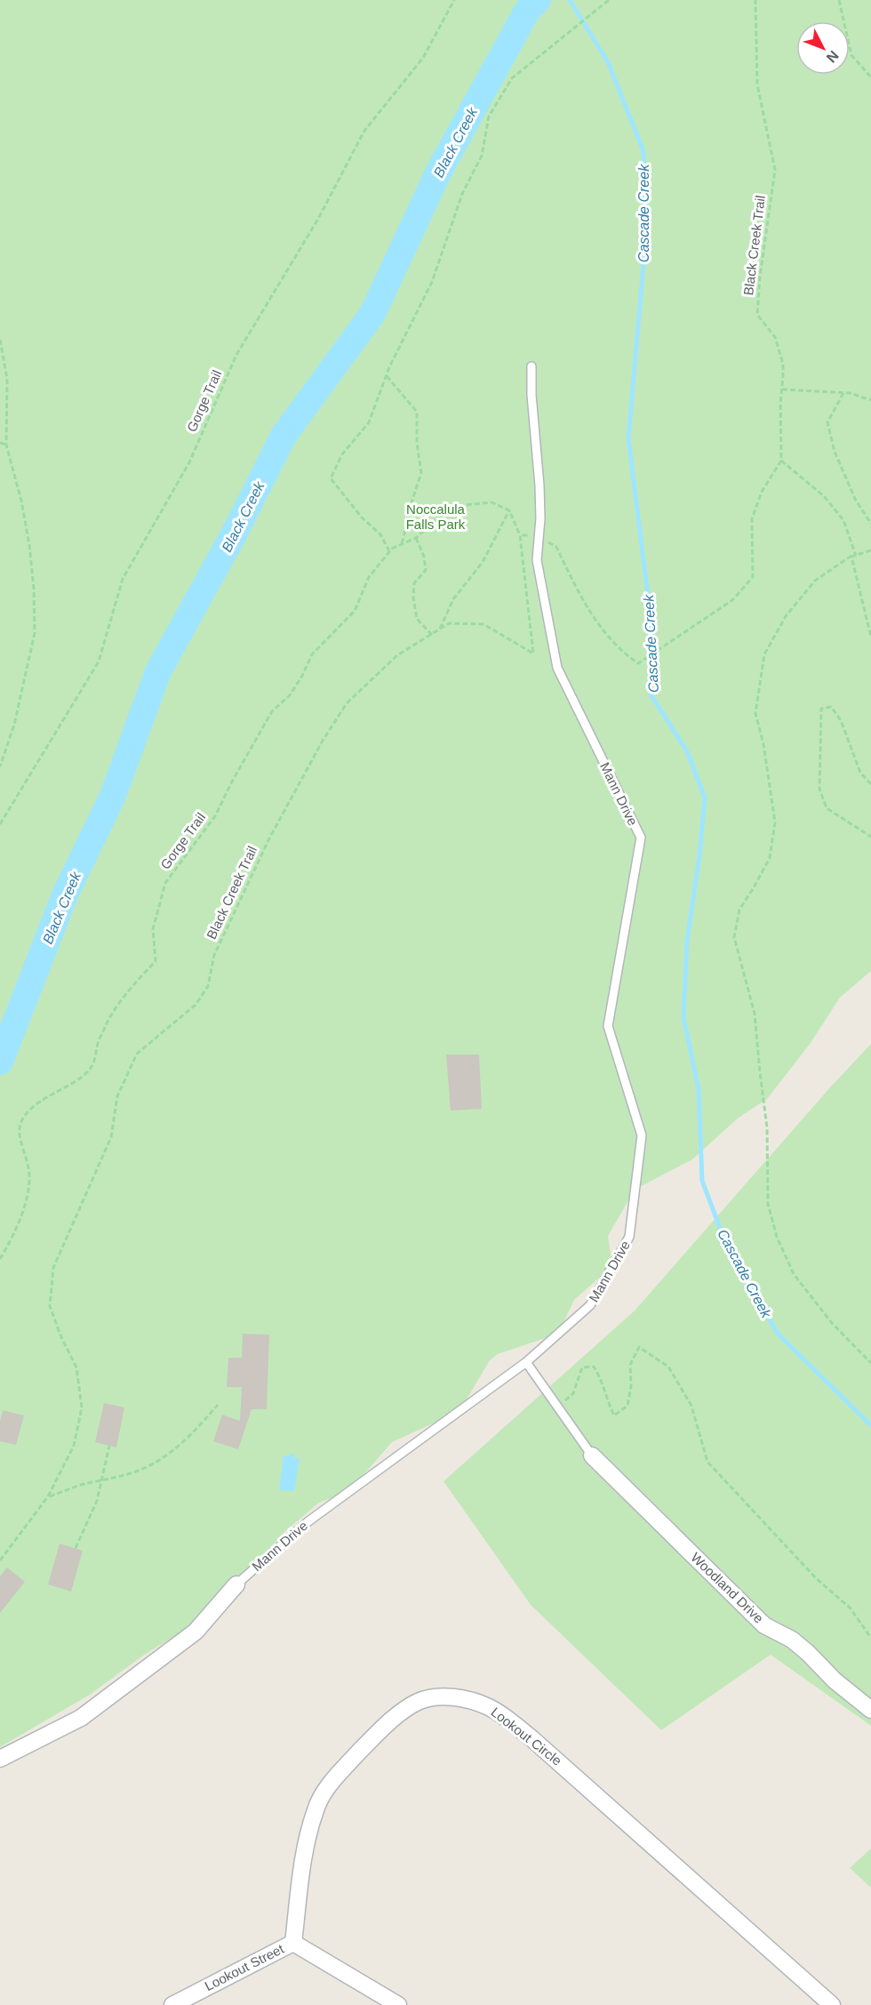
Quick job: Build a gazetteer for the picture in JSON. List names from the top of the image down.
{
  "streets": {
    "street": [
      "Mann Drive",
      "Woodland Drive",
      "Lookout Circle",
      "Lookout Street"
    ],
    "path": ["Black Creek Trail", "Gorge Trail"]
  },
  "crossings": [
    ["Lookout Circle", "Lookout Street"]
  ],
  "water": ["Black Creek", "Cascade Creek"],
  "parks": ["Noccalula Falls Park"],
  "north": "bottom right"
}
